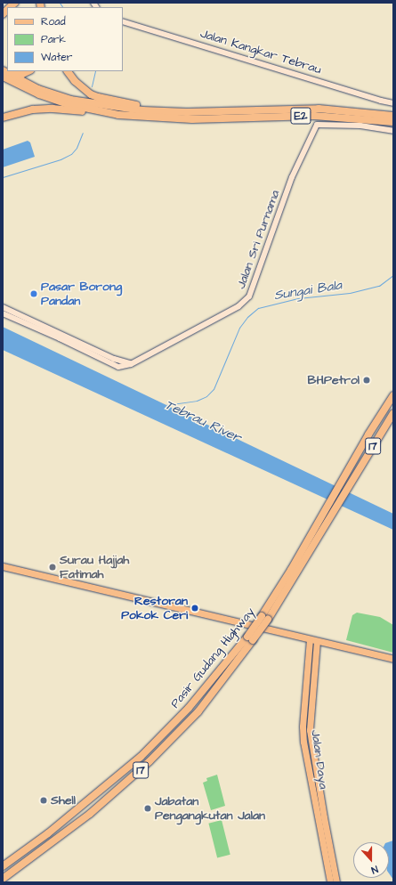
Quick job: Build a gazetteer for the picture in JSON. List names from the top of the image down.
{
  "streets": {
    "highway": ["E2", "17", "Pasir Gudang Highway"],
    "main road": ["Jalan Daya"],
    "street": ["Jalan Kangkar Tebrau", "Jalan Sri Purnama"]
  },
  "water": ["Sungai Bala", "Tebrau River"],
  "places": [
    "Pasar Borong Pandan",
    "BHPetrol",
    "Surau Hajjah Fatimah",
    "Restoran Pokok Ceri",
    "Shell",
    "Jabatan Pengangkutan Jalan"
  ],
  "legend": ["Road", "Park", "Water"],
  "north": "bottom"
}
